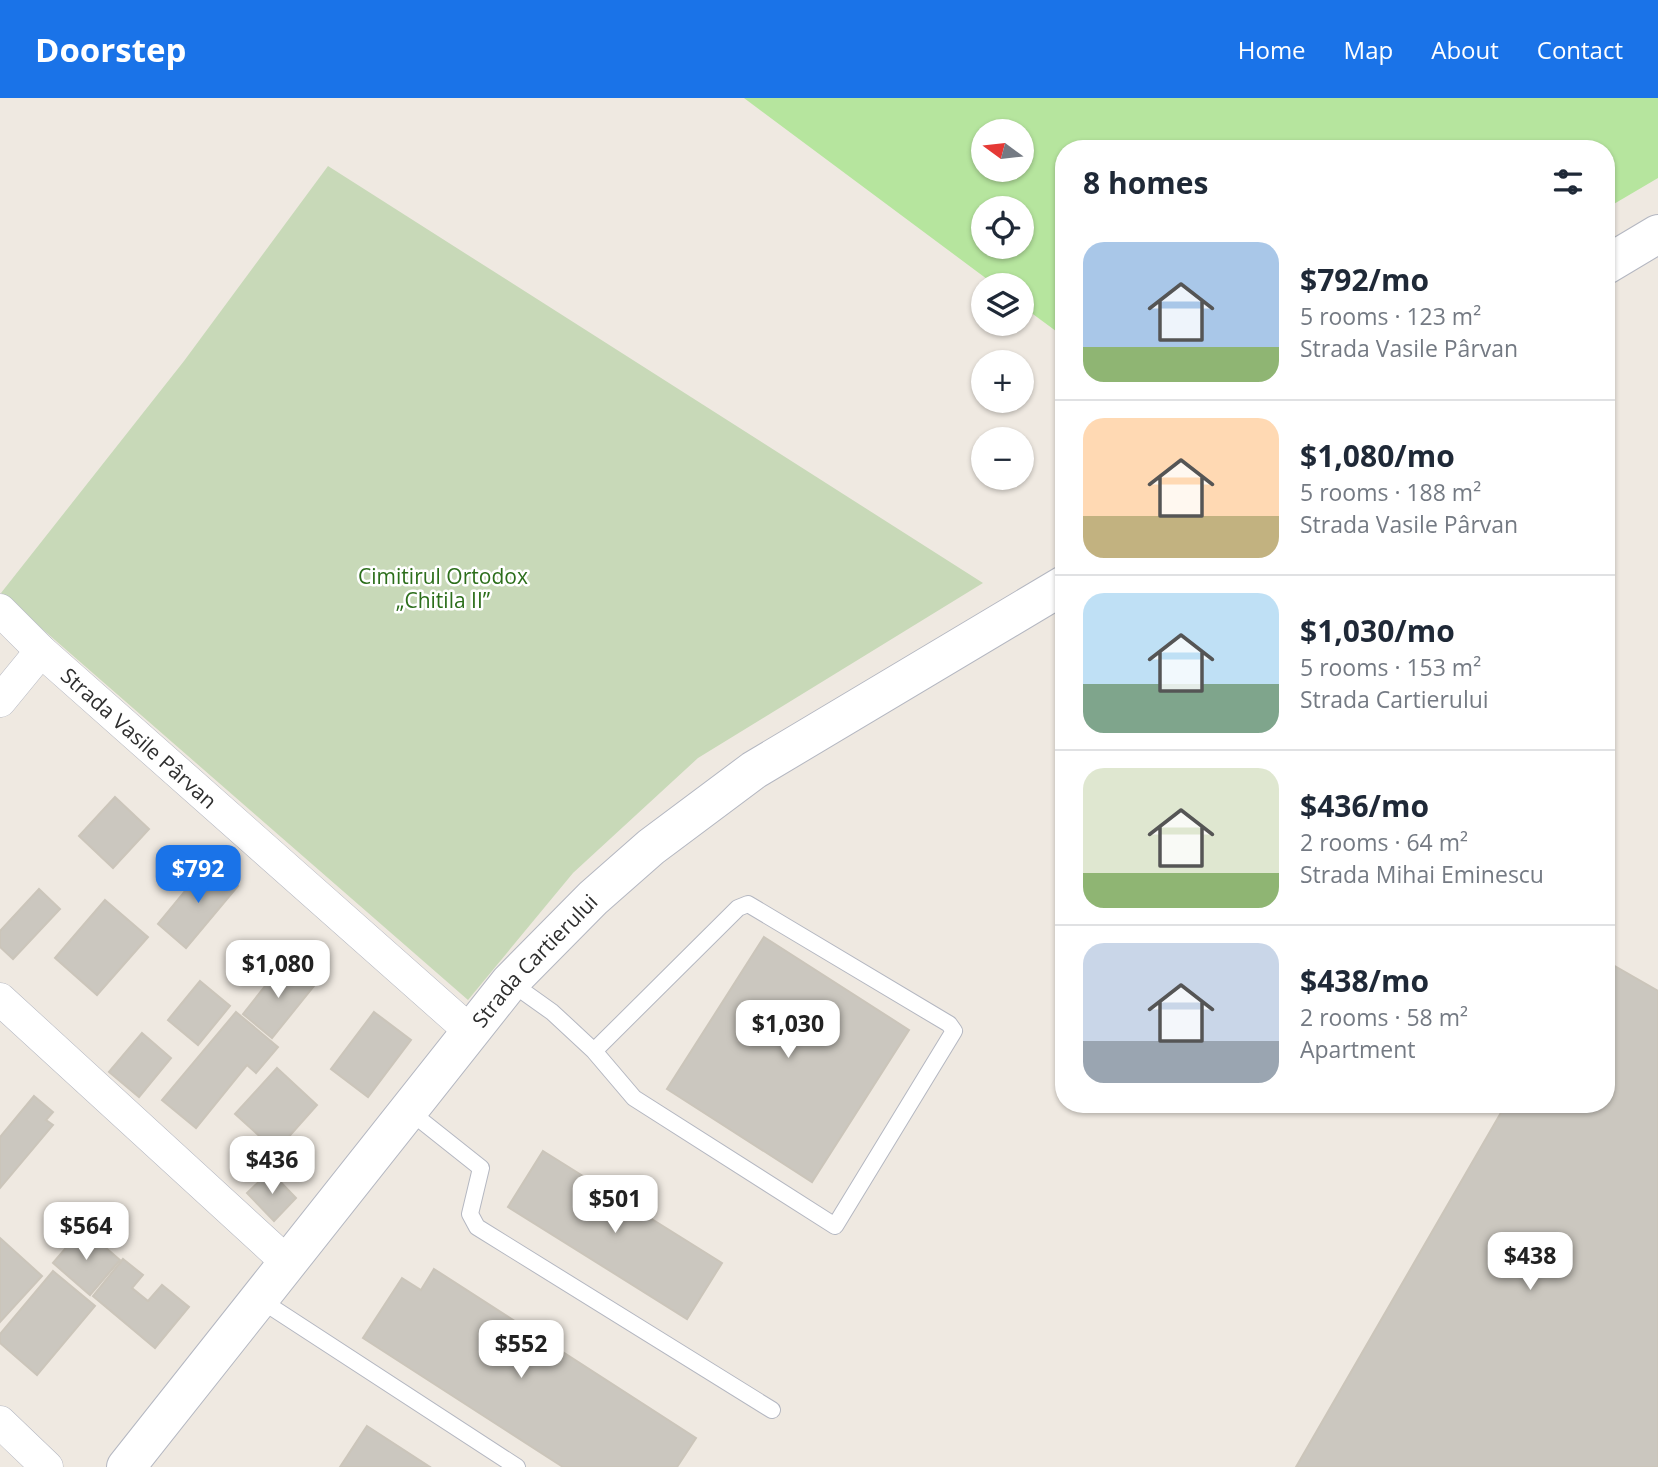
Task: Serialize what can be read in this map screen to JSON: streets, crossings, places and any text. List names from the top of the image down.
{
  "streets": {
    "street": ["Strada Vasile Pârvan", "Strada Cartierului"]
  },
  "crossings": [
    ["Strada Vasile Pârvan", "Strada Cartierului"]
  ],
  "parks": ["Cimitirul Ortodox „Chitila II”"],
  "north": "left",
  "page": {
    "header": "Doorstep",
    "nav": [
      "Home",
      "Map",
      "About",
      "Contact"
    ],
    "map_buttons": ["+", "−"],
    "heading": "8 homes",
    "list": [
      {
        "name": "$792/mo",
        "note": "5 rooms · 123 m² · Strada Vasile Pârvan"
      },
      {
        "name": "$1,080/mo",
        "note": "5 rooms · 188 m² · Strada Vasile Pârvan"
      },
      {
        "name": "$1,030/mo",
        "note": "5 rooms · 153 m² · Strada Cartierului"
      },
      {
        "name": "$436/mo",
        "note": "2 rooms · 64 m² · Strada Mihai Eminescu"
      },
      {
        "name": "$438/mo",
        "note": "2 rooms · 58 m² · Apartment"
      }
    ],
    "price": [
      "$792",
      "$1,080",
      "$1,030",
      "$436",
      "$501",
      "$564",
      "$438",
      "$552"
    ]
  }
}
